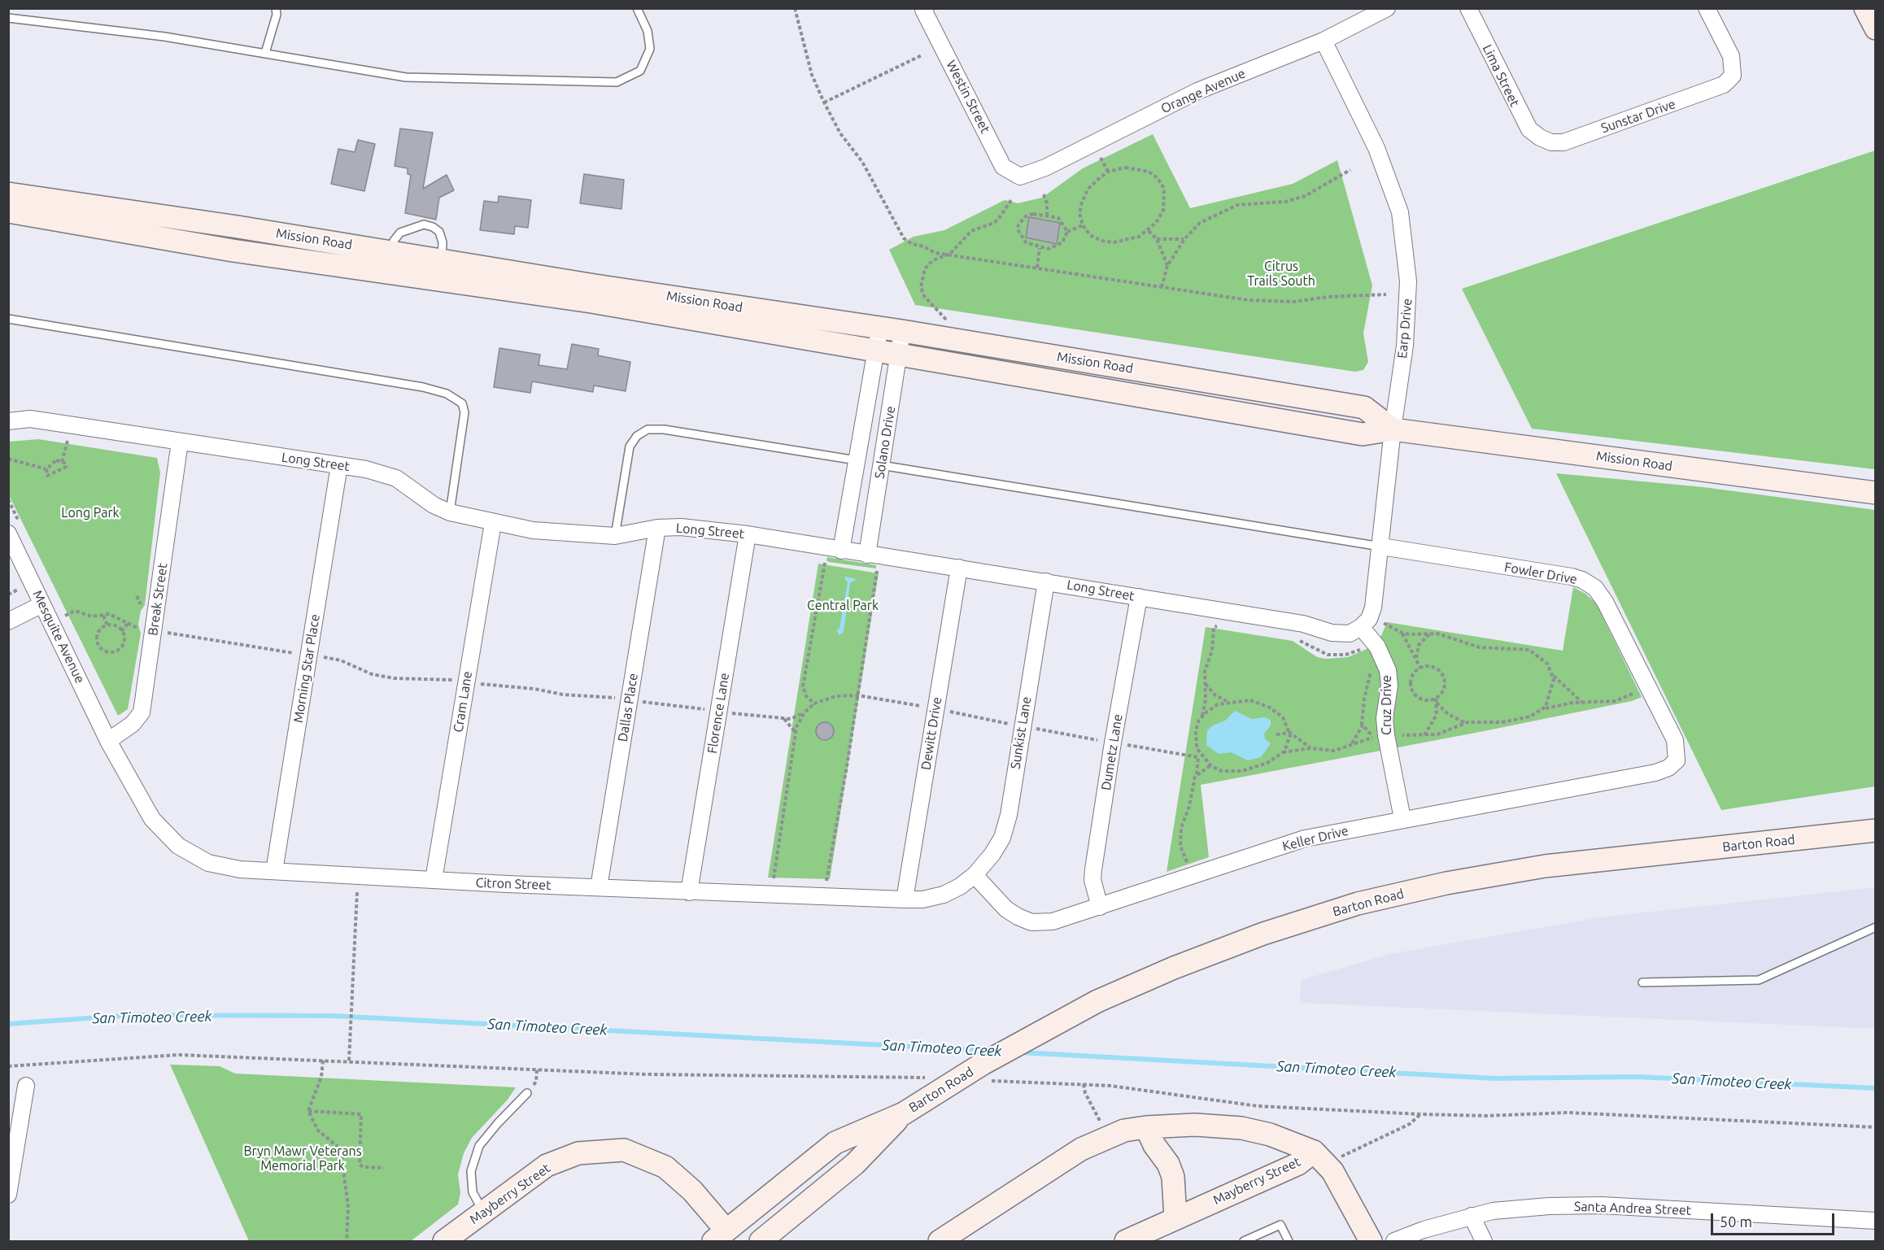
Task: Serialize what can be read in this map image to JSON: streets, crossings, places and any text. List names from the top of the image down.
{
  "streets": {
    "street": [
      "Lima Street",
      "Orange Avenue",
      "Westin Street",
      "Sunstar Drive",
      "Mission Road",
      "Earp Drive",
      "Solano Drive",
      "Long Street",
      "Fowler Drive",
      "Break Street",
      "Mesquite Avenue",
      "Morning Star Place",
      "Cram Lane",
      "Cruz Drive",
      "Dallas Place",
      "Florence Lane",
      "Sunkist Lane",
      "Dewitt Drive",
      "Dumetz Lane",
      "Keller Drive",
      "Barton Road",
      "Citron Street",
      "Mayberry Street",
      "Santa Andrea Street"
    ]
  },
  "crossings": [
    ["Lima Street", "Sunstar Drive"],
    ["Orange Avenue", "Westin Street"],
    ["Orange Avenue", "Earp Drive"],
    ["Mission Road", "Earp Drive"],
    ["Mission Road", "Solano Drive"],
    ["Earp Drive", "Long Street"],
    ["Earp Drive", "Fowler Drive"],
    ["Earp Drive", "Cruz Drive"],
    ["Solano Drive", "Long Street"],
    ["Long Street", "Break Street"],
    ["Long Street", "Morning Star Place"],
    ["Long Street", "Cram Lane"],
    ["Long Street", "Cruz Drive"],
    ["Long Street", "Dallas Place"],
    ["Long Street", "Florence Lane"],
    ["Long Street", "Sunkist Lane"],
    ["Long Street", "Dewitt Drive"],
    ["Long Street", "Dumetz Lane"],
    ["Fowler Drive", "Keller Drive"],
    ["Break Street", "Mesquite Avenue"],
    ["Break Street", "Citron Street"],
    ["Mesquite Avenue", "Citron Street"],
    ["Morning Star Place", "Citron Street"],
    ["Cram Lane", "Citron Street"],
    ["Cruz Drive", "Keller Drive"],
    ["Dallas Place", "Citron Street"],
    ["Florence Lane", "Citron Street"],
    ["Sunkist Lane", "Keller Drive"],
    ["Sunkist Lane", "Citron Street"],
    ["Dewitt Drive", "Citron Street"],
    ["Dumetz Lane", "Keller Drive"],
    ["Keller Drive", "Citron Street"],
    ["Barton Road", "Mayberry Street"]
  ],
  "water": ["San Timoteo Creek"],
  "parks": [
    "Citrus Trails South",
    "Long Park",
    "Central Park",
    "Bryn Mawr Veterans Memorial Park"
  ],
  "scale_bar": "50 m"
}
